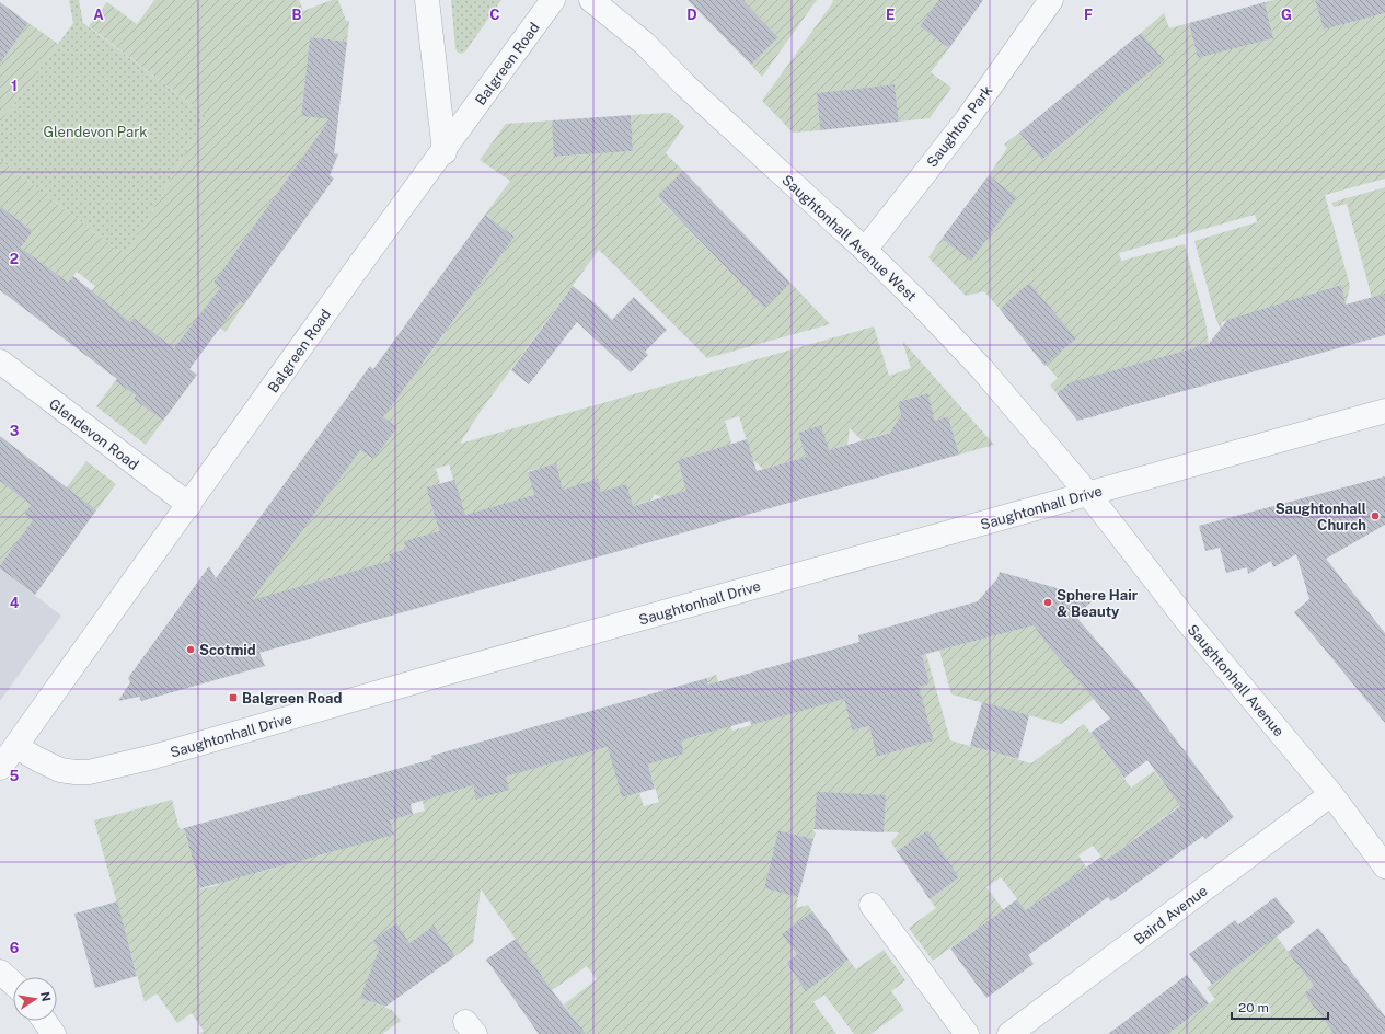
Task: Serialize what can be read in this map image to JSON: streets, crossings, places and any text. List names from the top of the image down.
{
  "streets": {
    "street": [
      "Balgreen Road",
      "Saughton Park",
      "Saughtonhall Avenue West",
      "Glendevon Road",
      "Saughtonhall Drive",
      "Saughtonhall Avenue",
      "Baird Avenue"
    ]
  },
  "crossings": [
    ["Balgreen Road", "Glendevon Road"],
    ["Balgreen Road", "Saughtonhall Drive"],
    ["Saughton Park", "Saughtonhall Avenue West"],
    ["Saughtonhall Avenue West", "Saughtonhall Drive"],
    ["Saughtonhall Avenue West", "Saughtonhall Avenue"],
    ["Saughtonhall Drive", "Saughtonhall Avenue"],
    ["Saughtonhall Avenue", "Baird Avenue"]
  ],
  "parks": ["Glendevon Park"],
  "places": {
    "other": ["Saughtonhall Church", "Sphere Hair & Beauty", "Scotmid"],
    "transit": ["Balgreen Road"]
  },
  "scale_bar": "20 m",
  "north": "right",
  "grid": {
    "columns": [
      "A",
      "B",
      "C",
      "D",
      "E",
      "F",
      "G"
    ],
    "rows": [
      "1",
      "2",
      "3",
      "4",
      "5",
      "6"
    ]
  }
}
